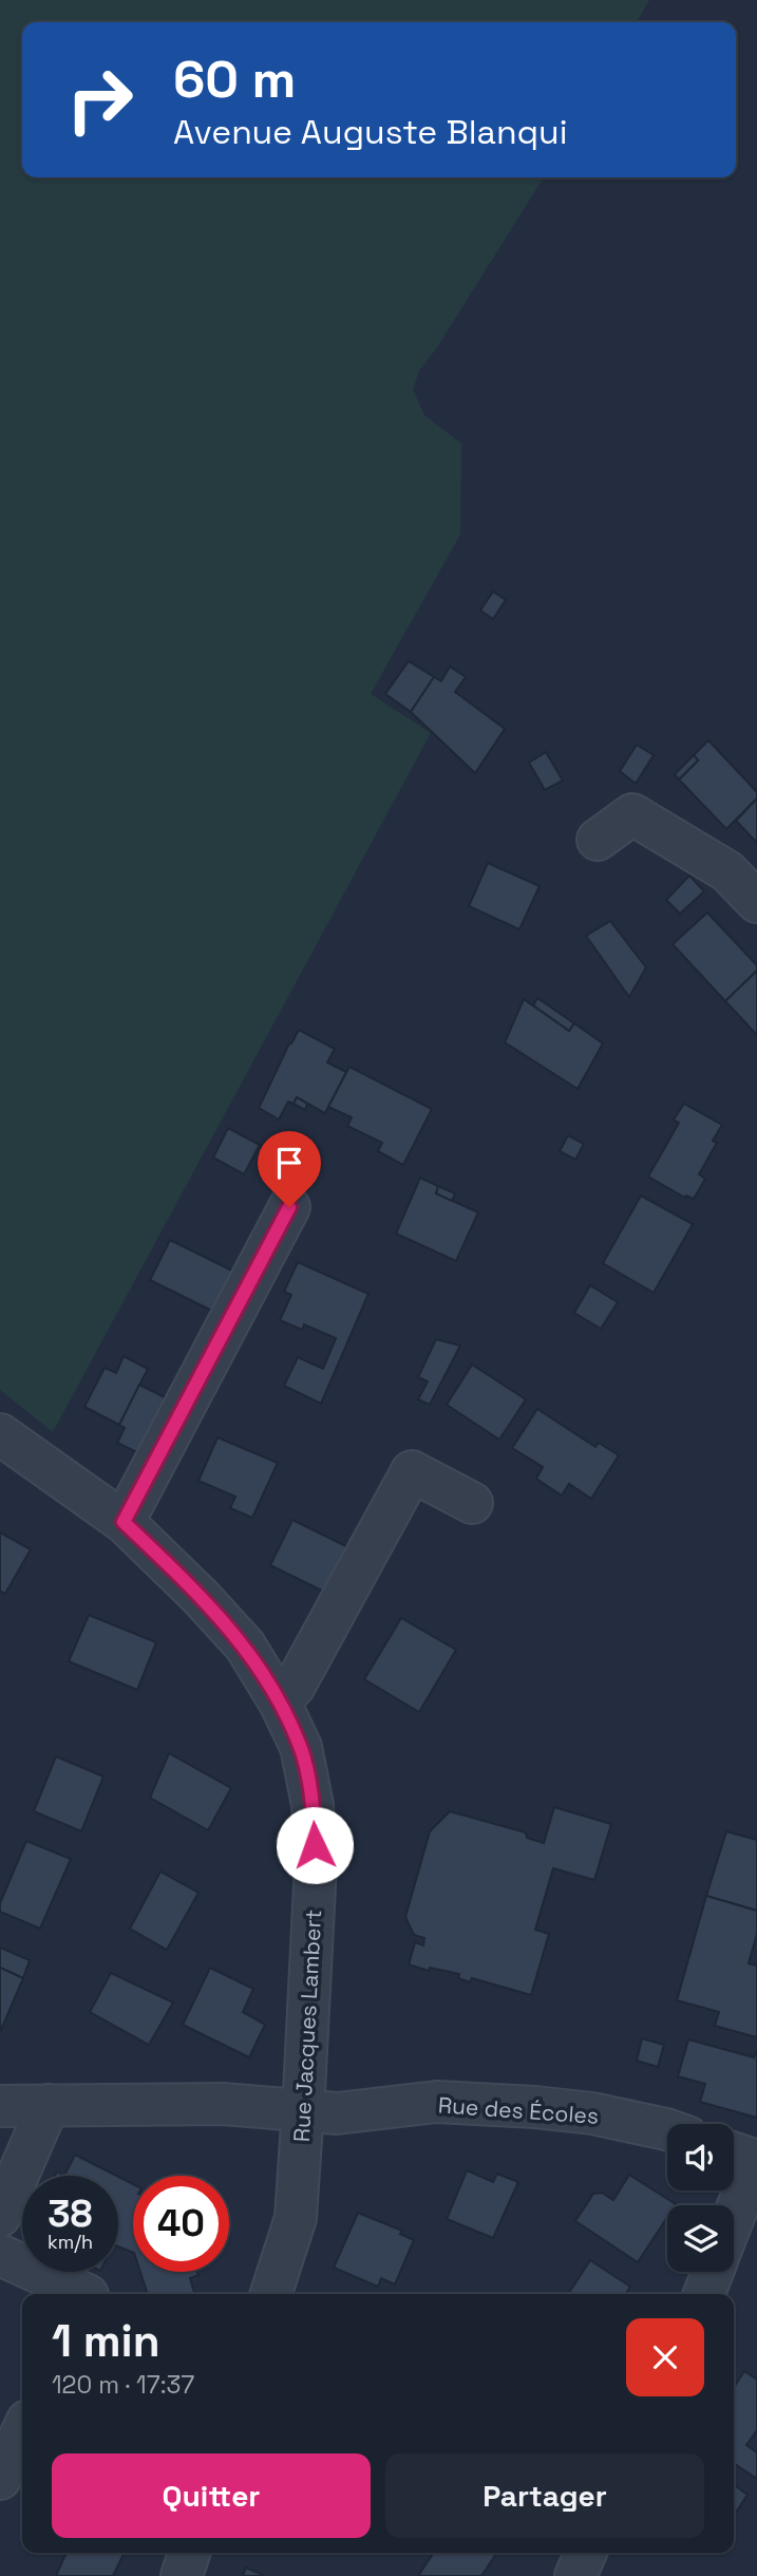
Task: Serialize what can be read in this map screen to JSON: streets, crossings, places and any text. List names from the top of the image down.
{
  "streets": {
    "street": ["Rue Jacques Lambert", "Rue des Écoles"]
  },
  "crossings": [
    ["Rue Jacques Lambert", "Rue des Écoles"]
  ],
  "page": {
    "turn": ["60 m", "Avenue Auguste Blanqui"],
    "speed": "38 km/h",
    "limit": "40",
    "heading": ["1 min", "120 m · 17:37"],
    "buttons": ["Quitter", "Partager"]
  }
}
